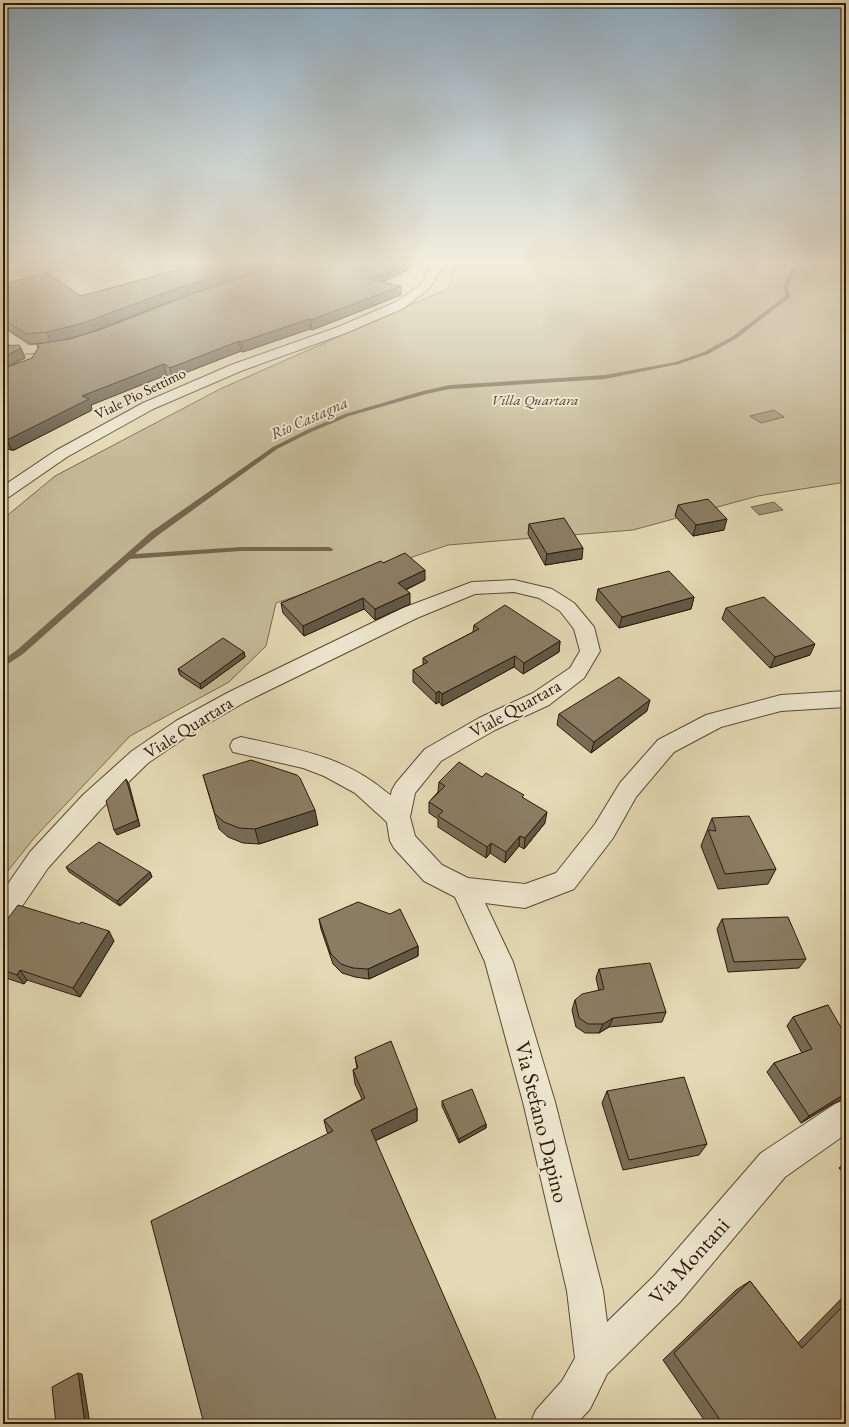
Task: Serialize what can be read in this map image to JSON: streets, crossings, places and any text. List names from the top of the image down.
{
  "streets": {
    "street": [
      "Viale Pio Settimo",
      "Viale Quartara",
      "Via Stefano Dapino",
      "Via Montani"
    ]
  },
  "crossings": [
    ["Viale Quartara", "Via Stefano Dapino"],
    ["Via Stefano Dapino", "Via Montani"]
  ],
  "water": ["Rio Castagna"],
  "parks": ["Villa Quartara"]
}
